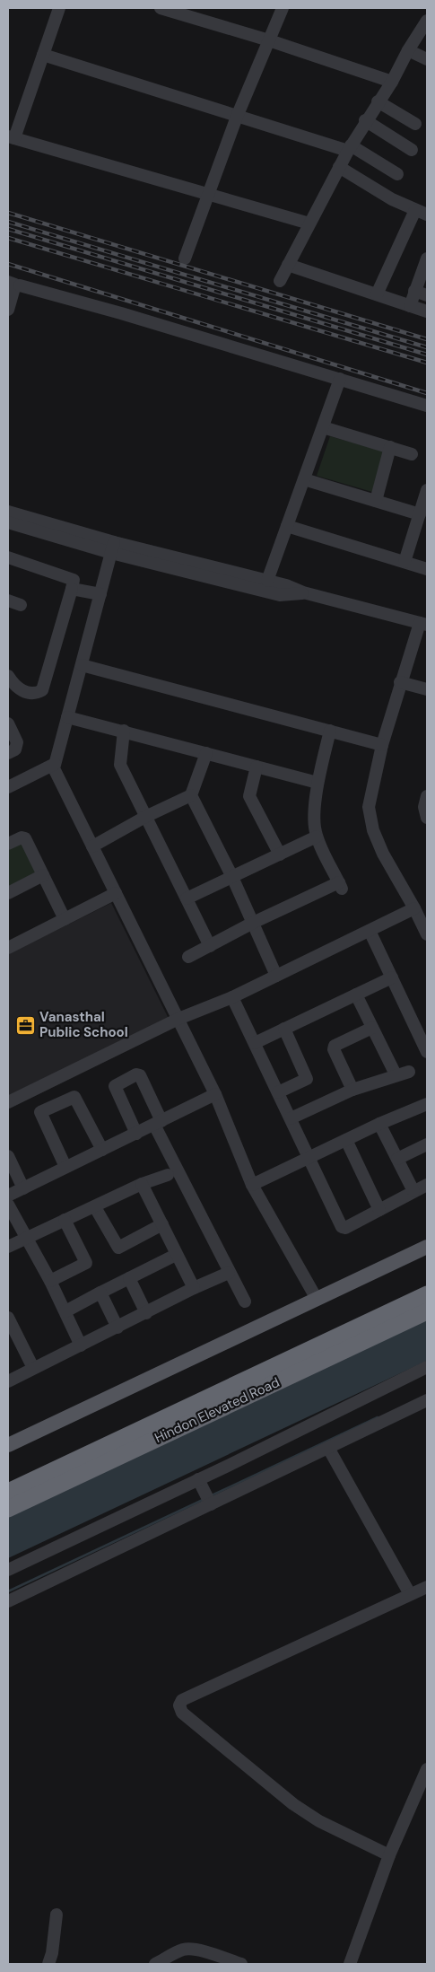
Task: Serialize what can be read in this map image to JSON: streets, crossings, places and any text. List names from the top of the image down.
{
  "streets": {
    "highway": ["Hindon Elevated Road"]
  },
  "places": {
    "office": ["Vanasthal Public School"]
  }
}
